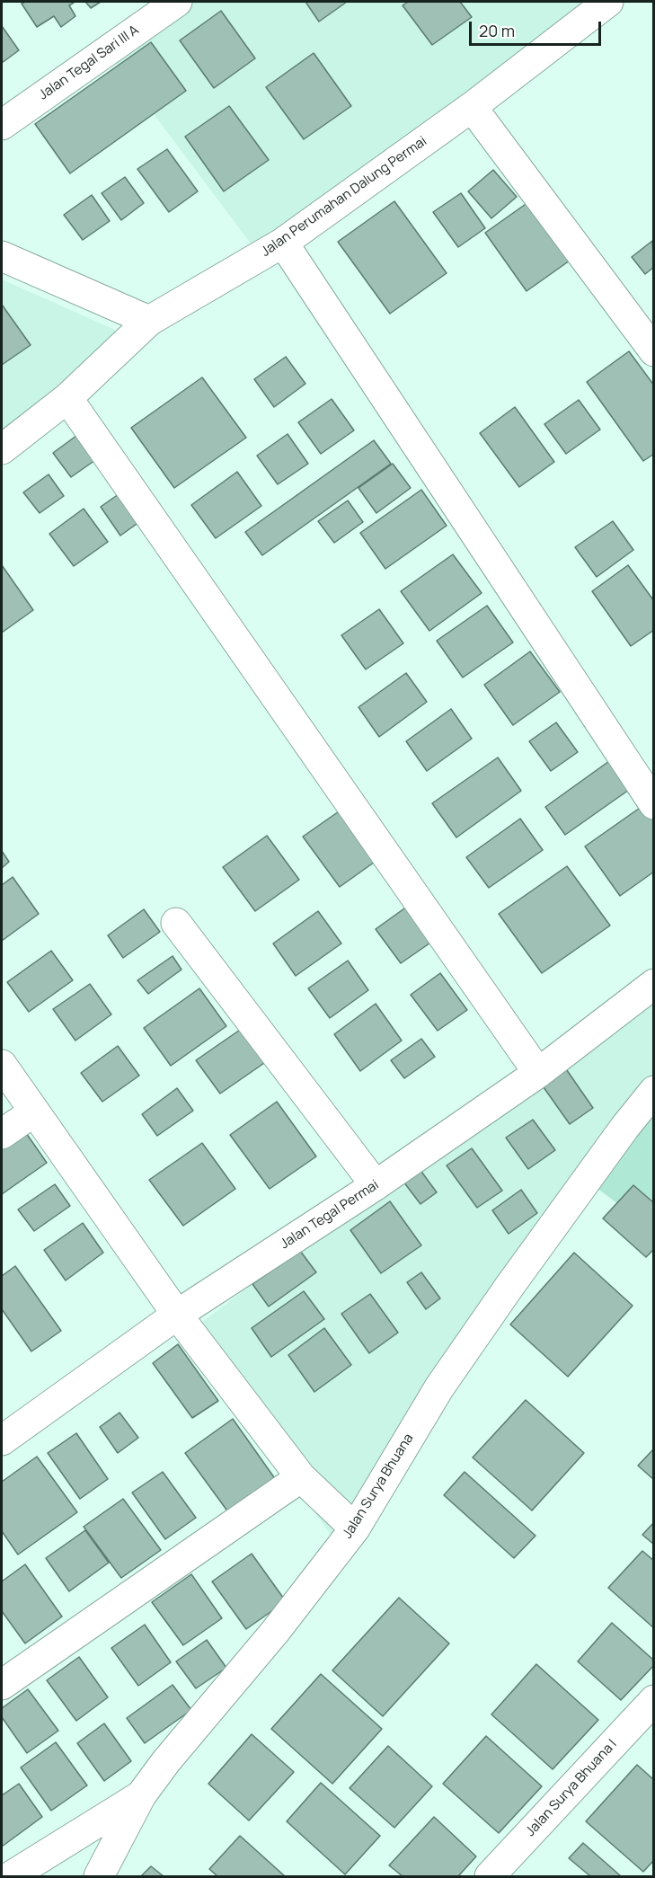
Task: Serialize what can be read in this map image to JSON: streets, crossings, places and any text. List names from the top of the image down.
{
  "streets": {
    "street": [
      "Jalan Tegal Sari III A",
      "Jalan Perumahan Dalung Permai",
      "Jalan Tegal Permai",
      "Jalan Surya Bhuana",
      "Jalan Surya Bhuana I"
    ]
  },
  "scale_bar": "20 m"
}
